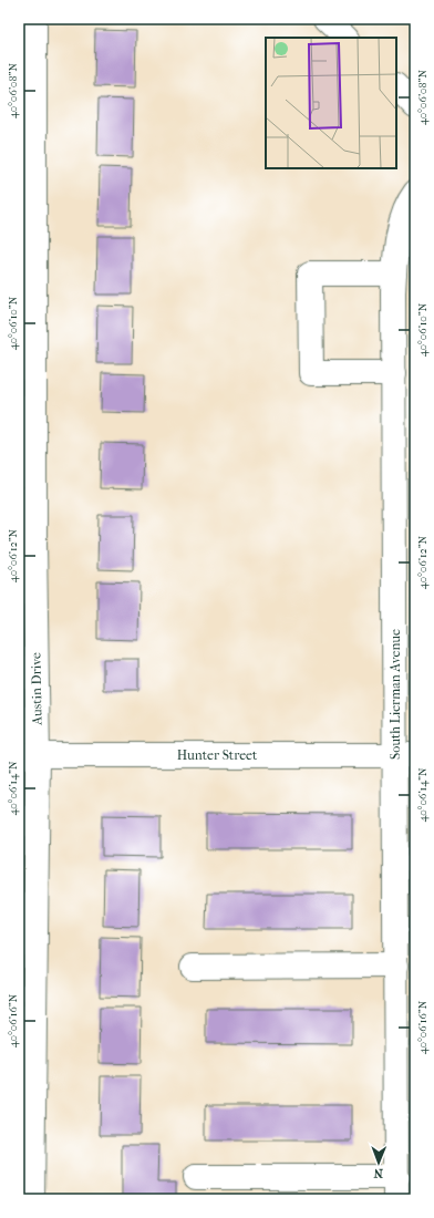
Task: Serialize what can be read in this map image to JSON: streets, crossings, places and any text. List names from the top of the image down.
{
  "streets": {
    "street": ["Austin Drive", "South Lierman Avenue", "Hunter Street"]
  },
  "crossings": [
    ["Austin Drive", "Hunter Street"],
    ["South Lierman Avenue", "Hunter Street"]
  ],
  "north": "bottom",
  "coordinates": [
    "40°06'08\"N",
    "40°06'10\"N",
    "40°06'12\"N",
    "40°06'14\"N",
    "40°06'16\"N"
  ]
}
